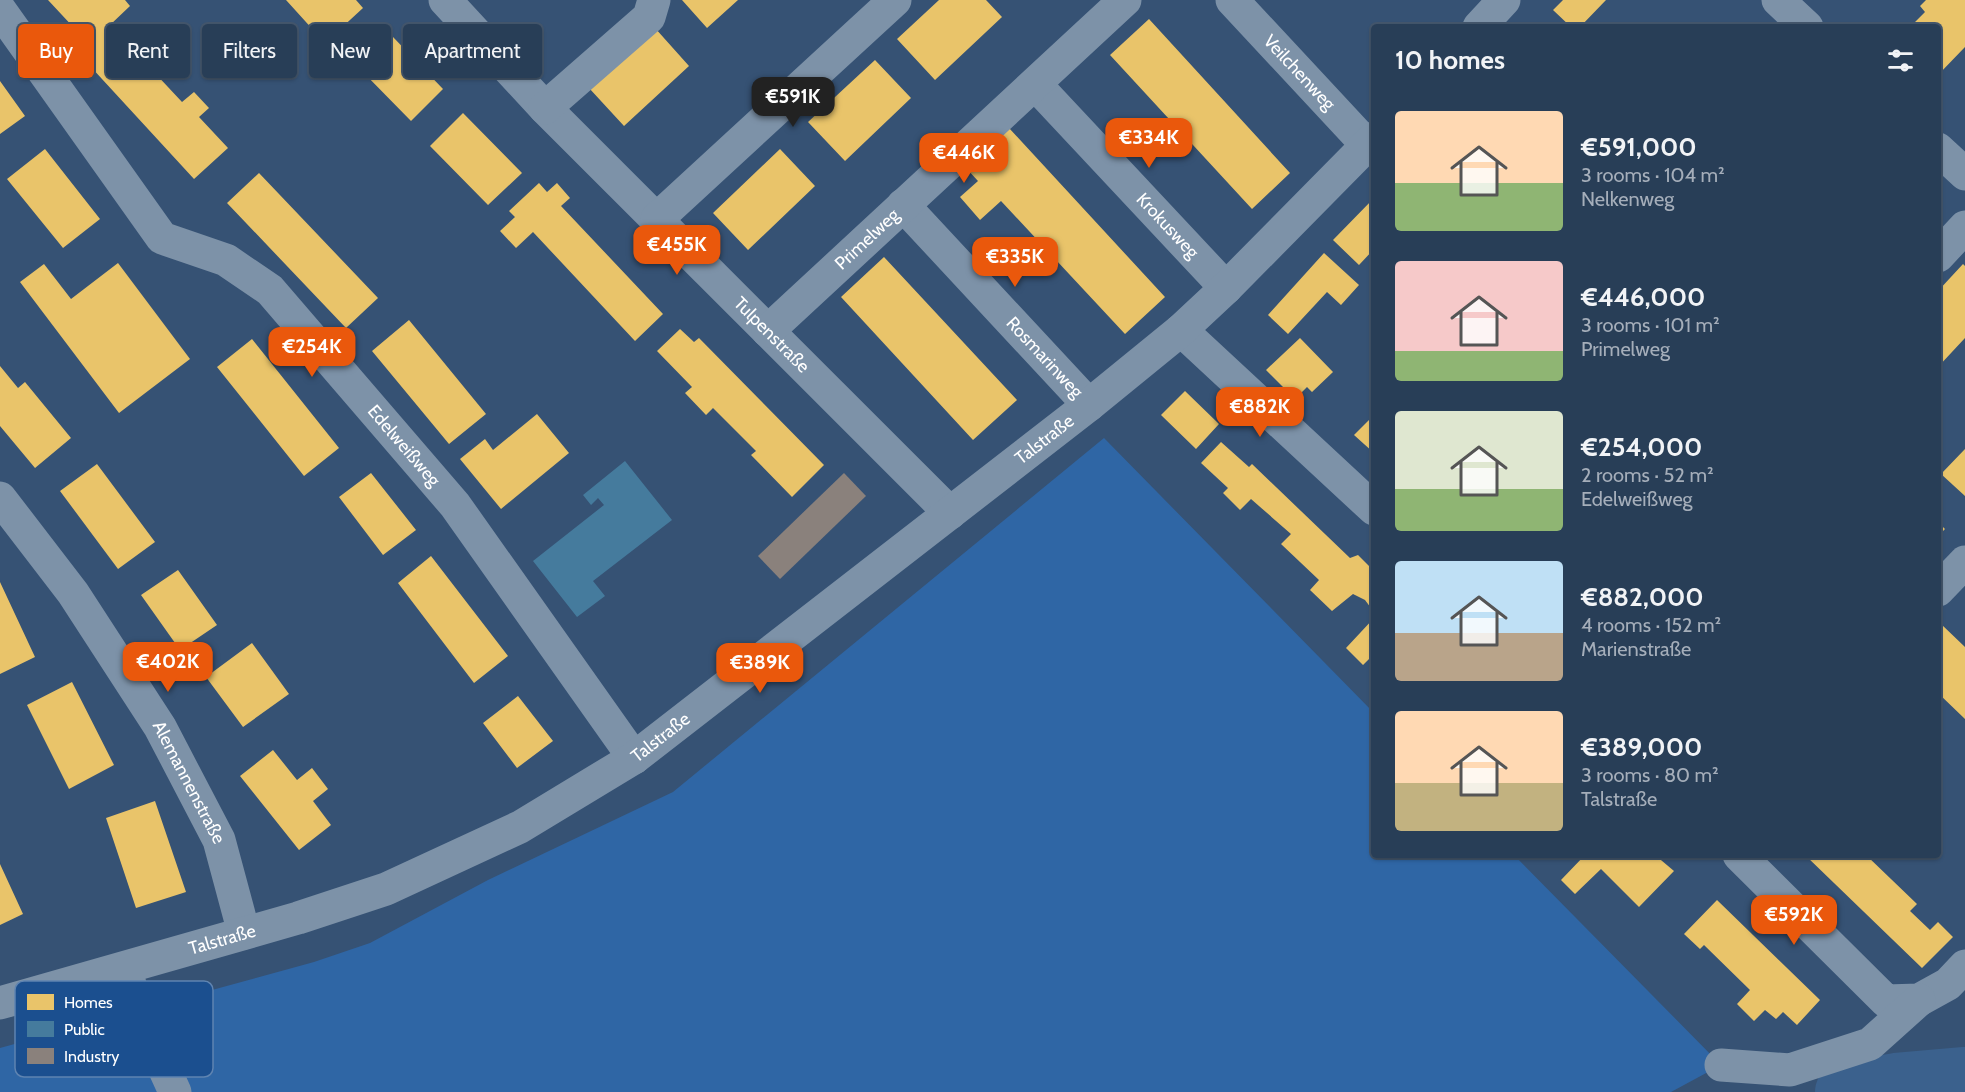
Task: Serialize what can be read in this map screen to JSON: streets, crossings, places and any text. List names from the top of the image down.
{
  "streets": {
    "street": [
      "Veilchenweg",
      "Krokusweg",
      "Primelweg",
      "Tulpenstraße",
      "Rosmarinweg",
      "Talstraße",
      "Edelweißweg",
      "Alemannenstraße"
    ]
  },
  "crossings": [
    ["Veilchenweg", "Talstraße"],
    ["Krokusweg", "Primelweg"],
    ["Krokusweg", "Talstraße"],
    ["Primelweg", "Tulpenstraße"],
    ["Primelweg", "Rosmarinweg"],
    ["Tulpenstraße", "Talstraße"],
    ["Rosmarinweg", "Talstraße"],
    ["Talstraße", "Edelweißweg"],
    ["Talstraße", "Alemannenstraße"]
  ],
  "legend": ["Homes", "Public", "Industry"],
  "page": {
    "chip": [
      "Buy",
      "Rent",
      "Filters",
      "New",
      "Apartment"
    ],
    "heading": "10 homes",
    "price": [
      "€591K",
      "€334K",
      "€446K",
      "€455K",
      "€335K",
      "€254K",
      "€882K",
      "€402K",
      "€389K",
      "€592K"
    ],
    "list": [
      {
        "name": "€591,000",
        "note": "3 rooms · 104 m² · Nelkenweg"
      },
      {
        "name": "€446,000",
        "note": "3 rooms · 101 m² · Primelweg"
      },
      {
        "name": "€254,000",
        "note": "2 rooms · 52 m² · Edelweißweg"
      },
      {
        "name": "€882,000",
        "note": "4 rooms · 152 m² · Marienstraße"
      },
      {
        "name": "€389,000",
        "note": "3 rooms · 80 m² · Talstraße"
      }
    ]
  }
}
